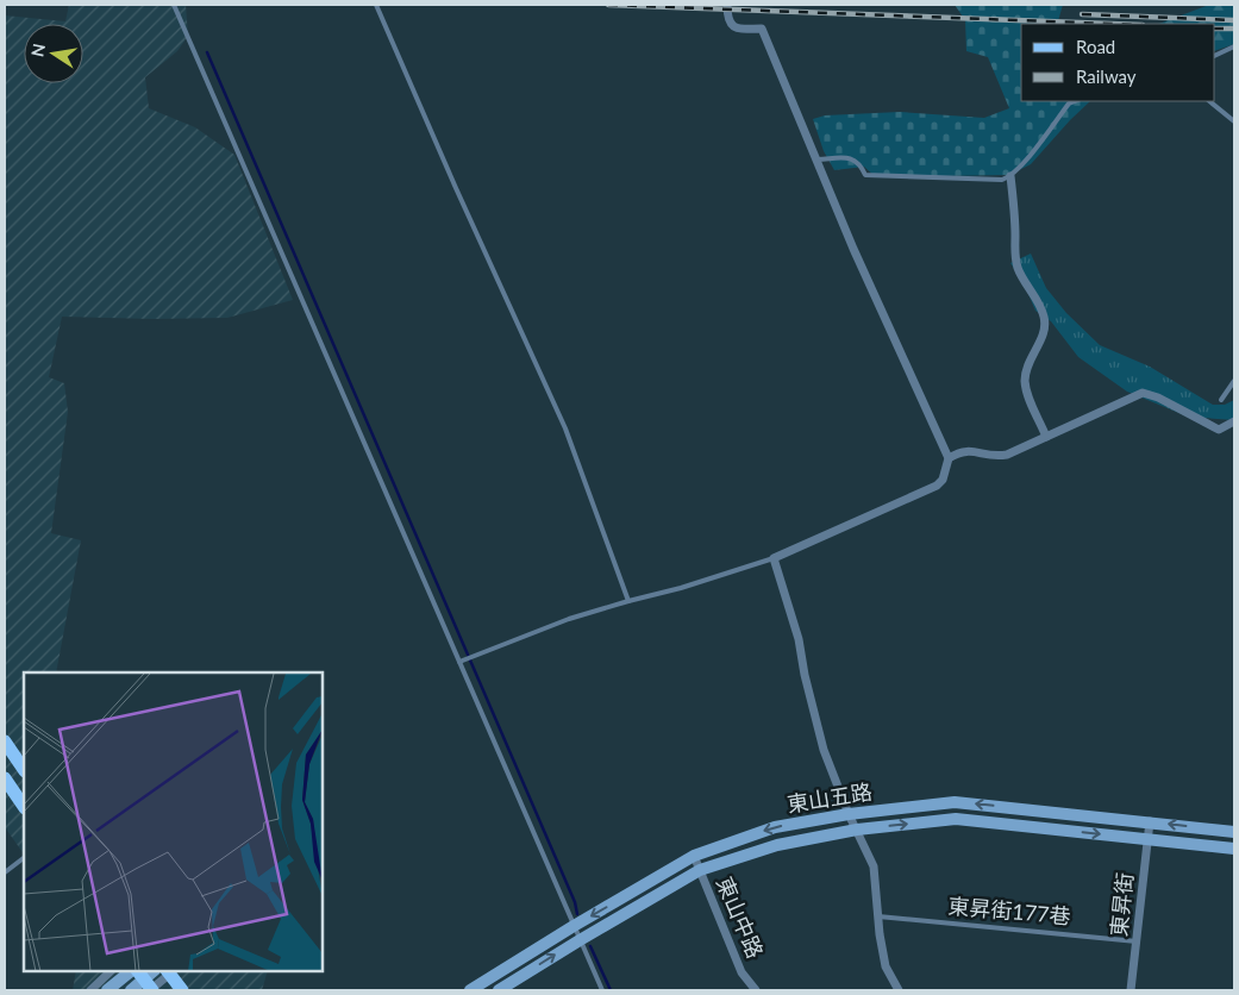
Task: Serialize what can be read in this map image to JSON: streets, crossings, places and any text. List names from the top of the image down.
{
  "streets": {
    "street": ["東山五路", "東昇街", "東山中路"],
    "lane": ["東昇街177巷"]
  },
  "crossings": [
    ["東山五路", "東昇街"],
    ["東山五路", "東山中路"],
    ["東昇街", "東昇街177巷"]
  ],
  "legend": ["Road", "Railway"],
  "north": "left"
}
